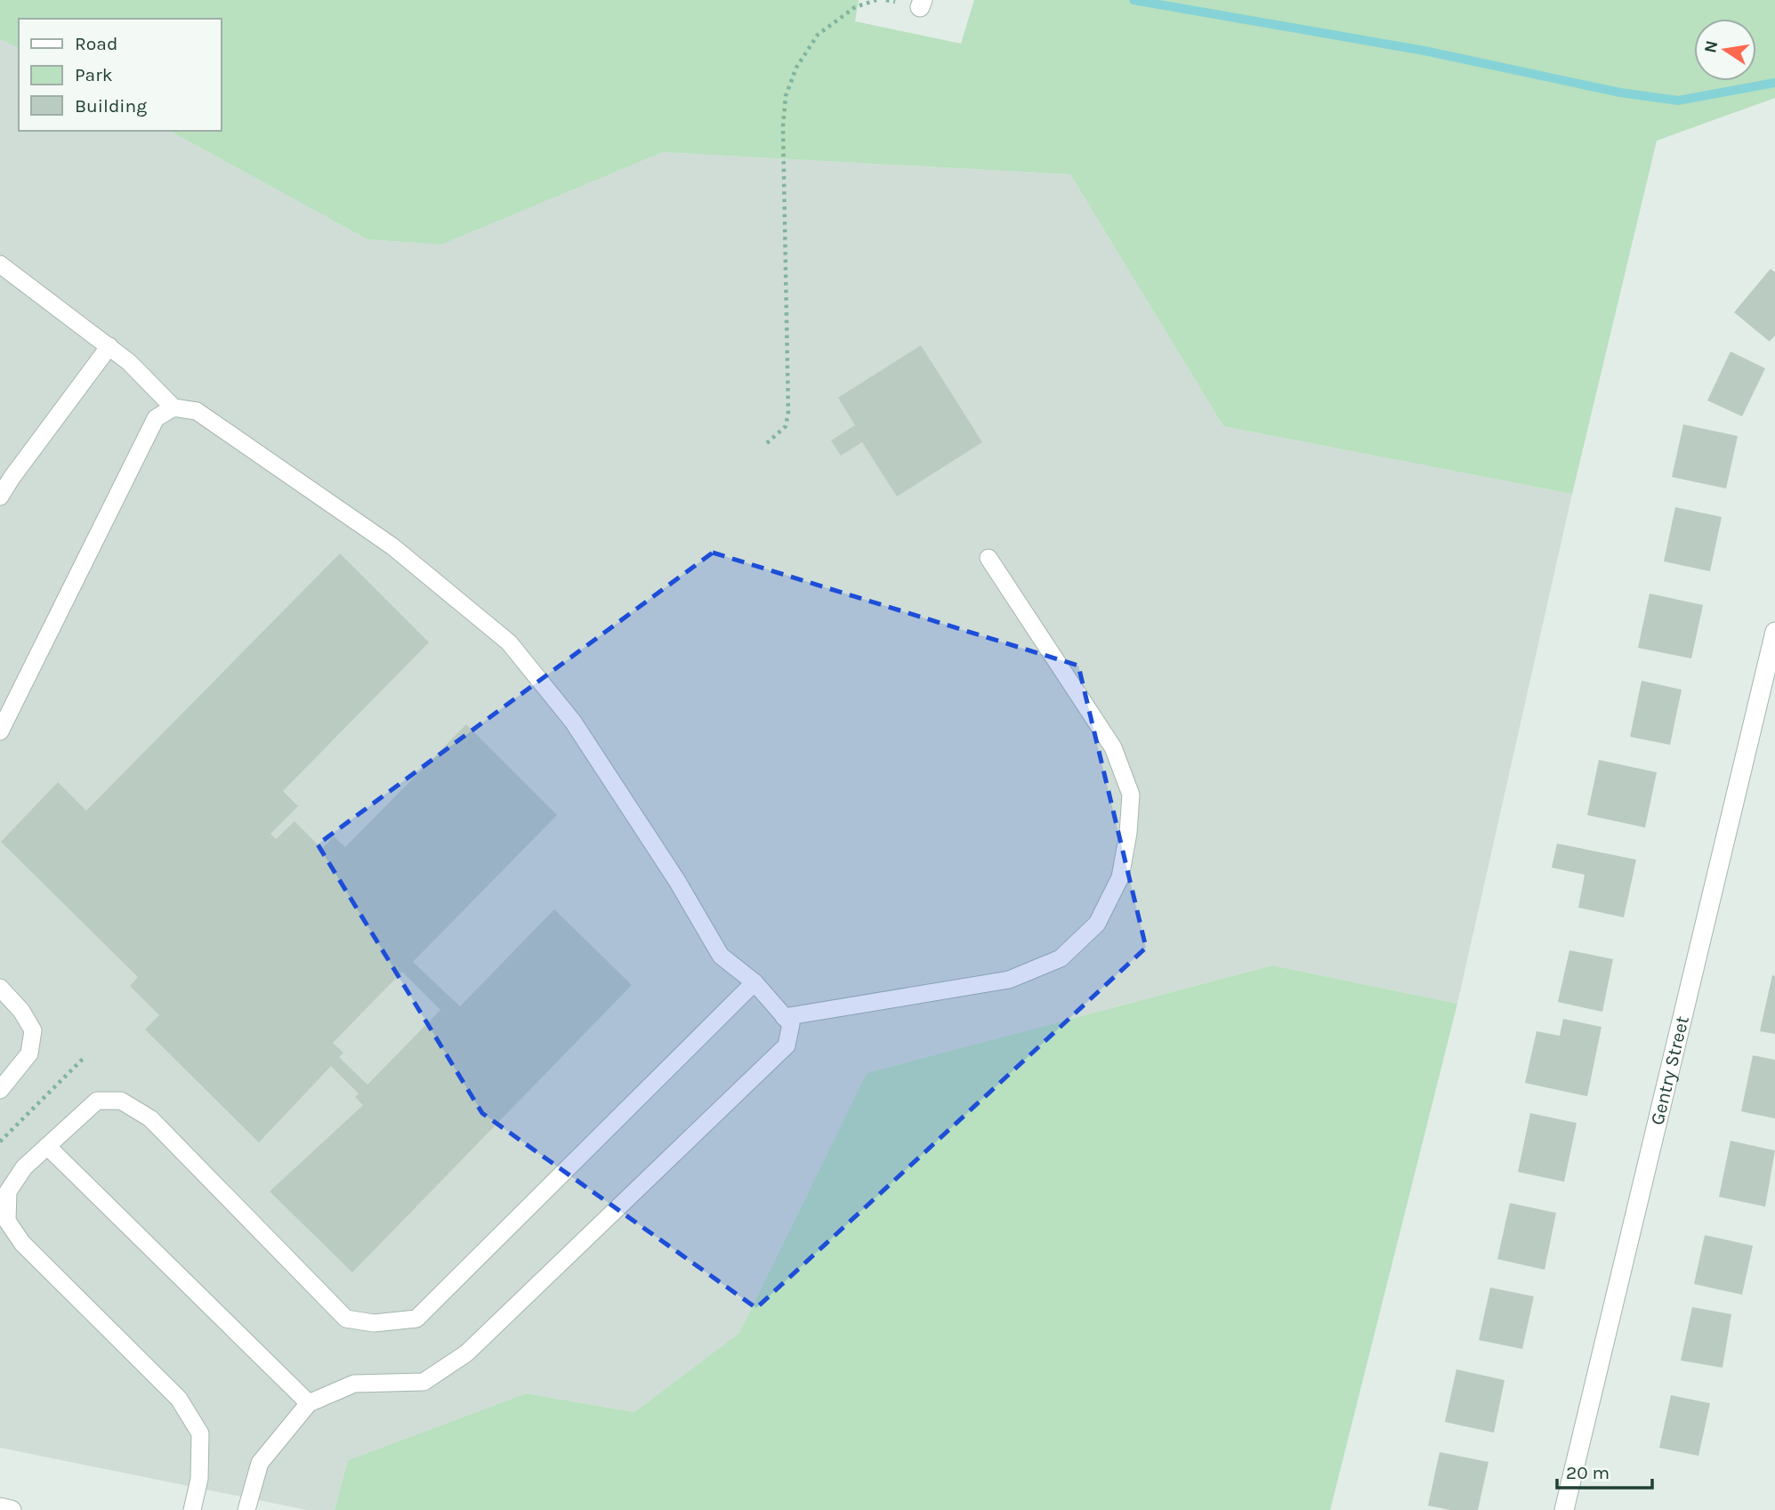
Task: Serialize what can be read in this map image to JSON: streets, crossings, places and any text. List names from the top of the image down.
{
  "streets": {
    "street": ["Gentry Street"]
  },
  "legend": ["Road", "Park", "Building"],
  "scale_bar": "20 m",
  "north": "left"
}
